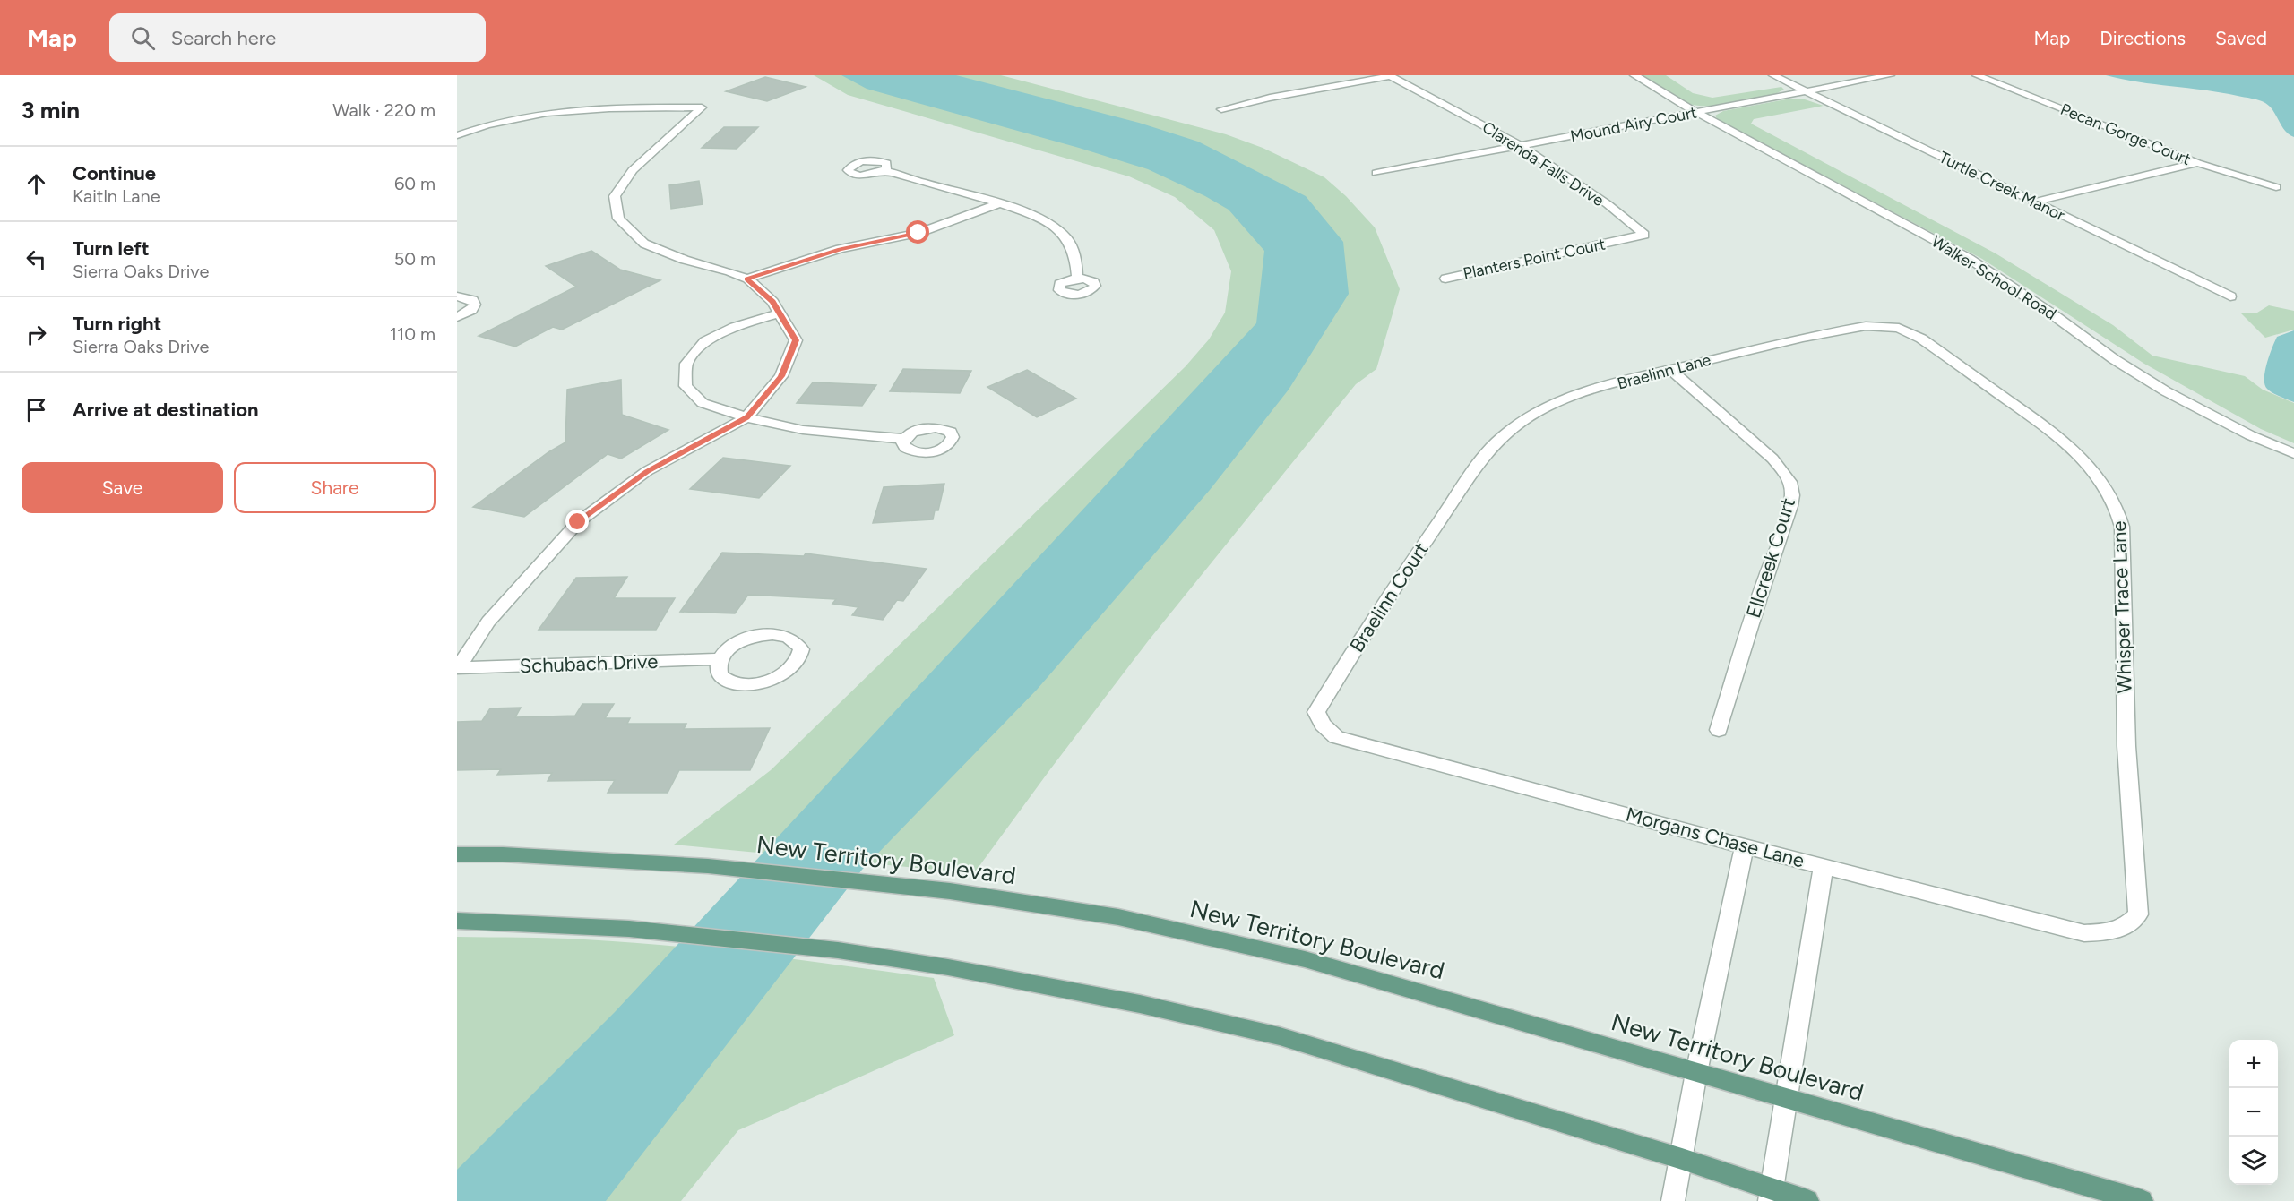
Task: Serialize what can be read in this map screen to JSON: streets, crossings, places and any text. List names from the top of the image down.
{
  "streets": {
    "main road": ["New Territory Boulevard"],
    "street": [
      "Mound Airy Court",
      "Pecan Gorge Court",
      "Clarenda Falls Drive",
      "Turtle Creek Manor",
      "Planters Point Court",
      "Walker School Road",
      "Braelinn Lane",
      "Ellcreek Court",
      "Braelinn Court",
      "Whisper Trace Lane",
      "Schubach Drive",
      "Morgans Chase Lane"
    ]
  },
  "crossings": [
    ["Mound Airy Court", "Clarenda Falls Drive"],
    ["Mound Airy Court", "Turtle Creek Manor"],
    ["Mound Airy Court", "Walker School Road"],
    ["Clarenda Falls Drive", "Planters Point Court"],
    ["Braelinn Lane", "Ellcreek Court"],
    ["Braelinn Lane", "Braelinn Court"],
    ["Braelinn Lane", "Whisper Trace Lane"],
    ["Braelinn Court", "Morgans Chase Lane"],
    ["Whisper Trace Lane", "Morgans Chase Lane"]
  ],
  "page": {
    "header": "Map",
    "search": "Search here",
    "nav": ["Map", "Directions", "Saved"],
    "heading": ["3 min", "Walk · 220 m"],
    "list": [
      ["Continue", "Kaitln Lane", "60 m"],
      ["Turn left", "Sierra Oaks Drive", "50 m"],
      ["Turn right", "Sierra Oaks Drive", "110 m"],
      "Arrive at destination"
    ],
    "buttons": ["Save", "Share"],
    "map_buttons": ["+", "−"]
  }
}
